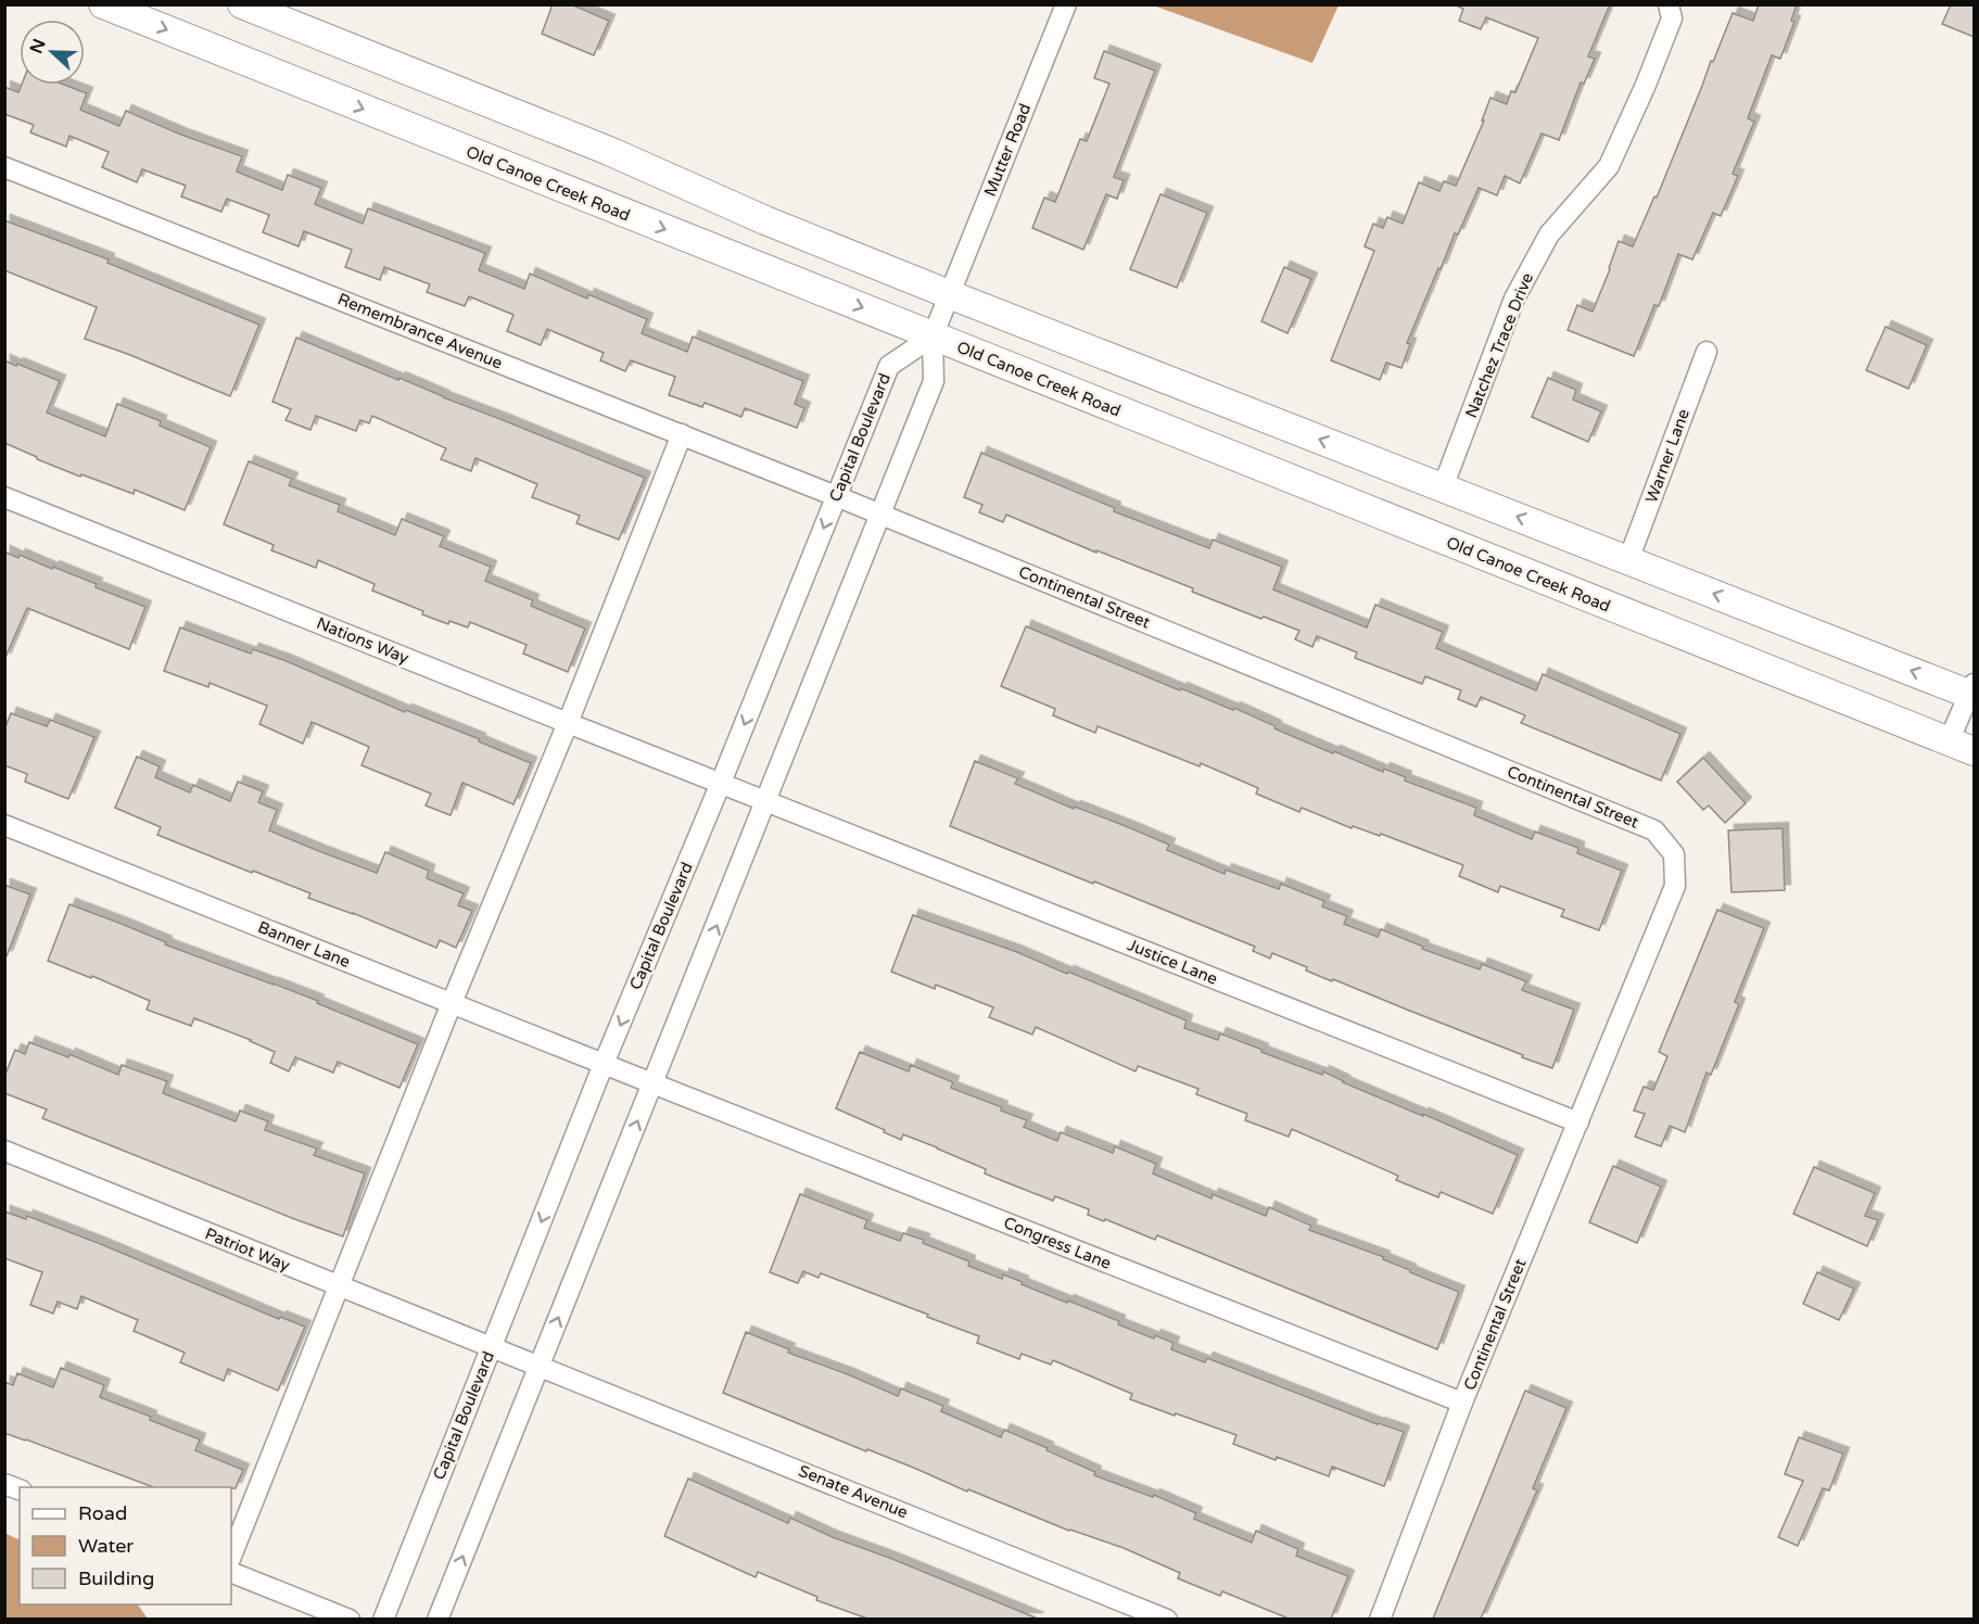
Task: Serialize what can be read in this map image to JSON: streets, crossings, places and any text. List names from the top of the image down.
{
  "streets": {
    "main road": ["Old Canoe Creek Road"],
    "street": [
      "Mutter Road",
      "Remembrance Avenue",
      "Natchez Trace Drive",
      "Capital Boulevard",
      "Warner Lane",
      "Continental Street",
      "Nations Way",
      "Banner Lane",
      "Justice Lane",
      "Congress Lane",
      "Patriot Way",
      "Senate Avenue"
    ]
  },
  "crossings": [
    ["Mutter Road", "Old Canoe Creek Road"],
    ["Mutter Road", "Capital Boulevard"],
    ["Old Canoe Creek Road", "Capital Boulevard"],
    ["Remembrance Avenue", "Capital Boulevard"],
    ["Remembrance Avenue", "Continental Street"],
    ["Capital Boulevard", "Continental Street"],
    ["Capital Boulevard", "Nations Way"],
    ["Capital Boulevard", "Banner Lane"],
    ["Capital Boulevard", "Justice Lane"],
    ["Capital Boulevard", "Congress Lane"],
    ["Capital Boulevard", "Patriot Way"],
    ["Capital Boulevard", "Senate Avenue"],
    ["Continental Street", "Justice Lane"],
    ["Continental Street", "Congress Lane"],
    ["Nations Way", "Justice Lane"],
    ["Banner Lane", "Congress Lane"],
    ["Patriot Way", "Senate Avenue"]
  ],
  "legend": ["Road", "Water", "Building"],
  "north": "left"
}
